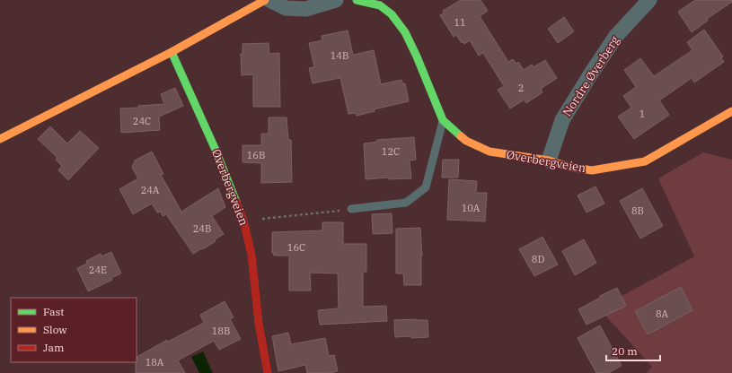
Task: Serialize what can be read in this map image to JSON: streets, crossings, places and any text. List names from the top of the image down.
{
  "streets": {
    "street": ["Nordre Øverberg", "Øverbergveien"]
  },
  "crossings": [
    ["Nordre Øverberg", "Øverbergveien"]
  ],
  "house_numbers": [
    "11",
    "14B",
    "2",
    "1",
    "24C",
    "12C",
    "16B",
    "24A",
    "10A",
    "8B",
    "24B",
    "16C",
    "8D",
    "24E",
    "8A",
    "18B",
    "18A"
  ],
  "legend": ["Fast", "Slow", "Jam"],
  "scale_bar": "20 m"
}
